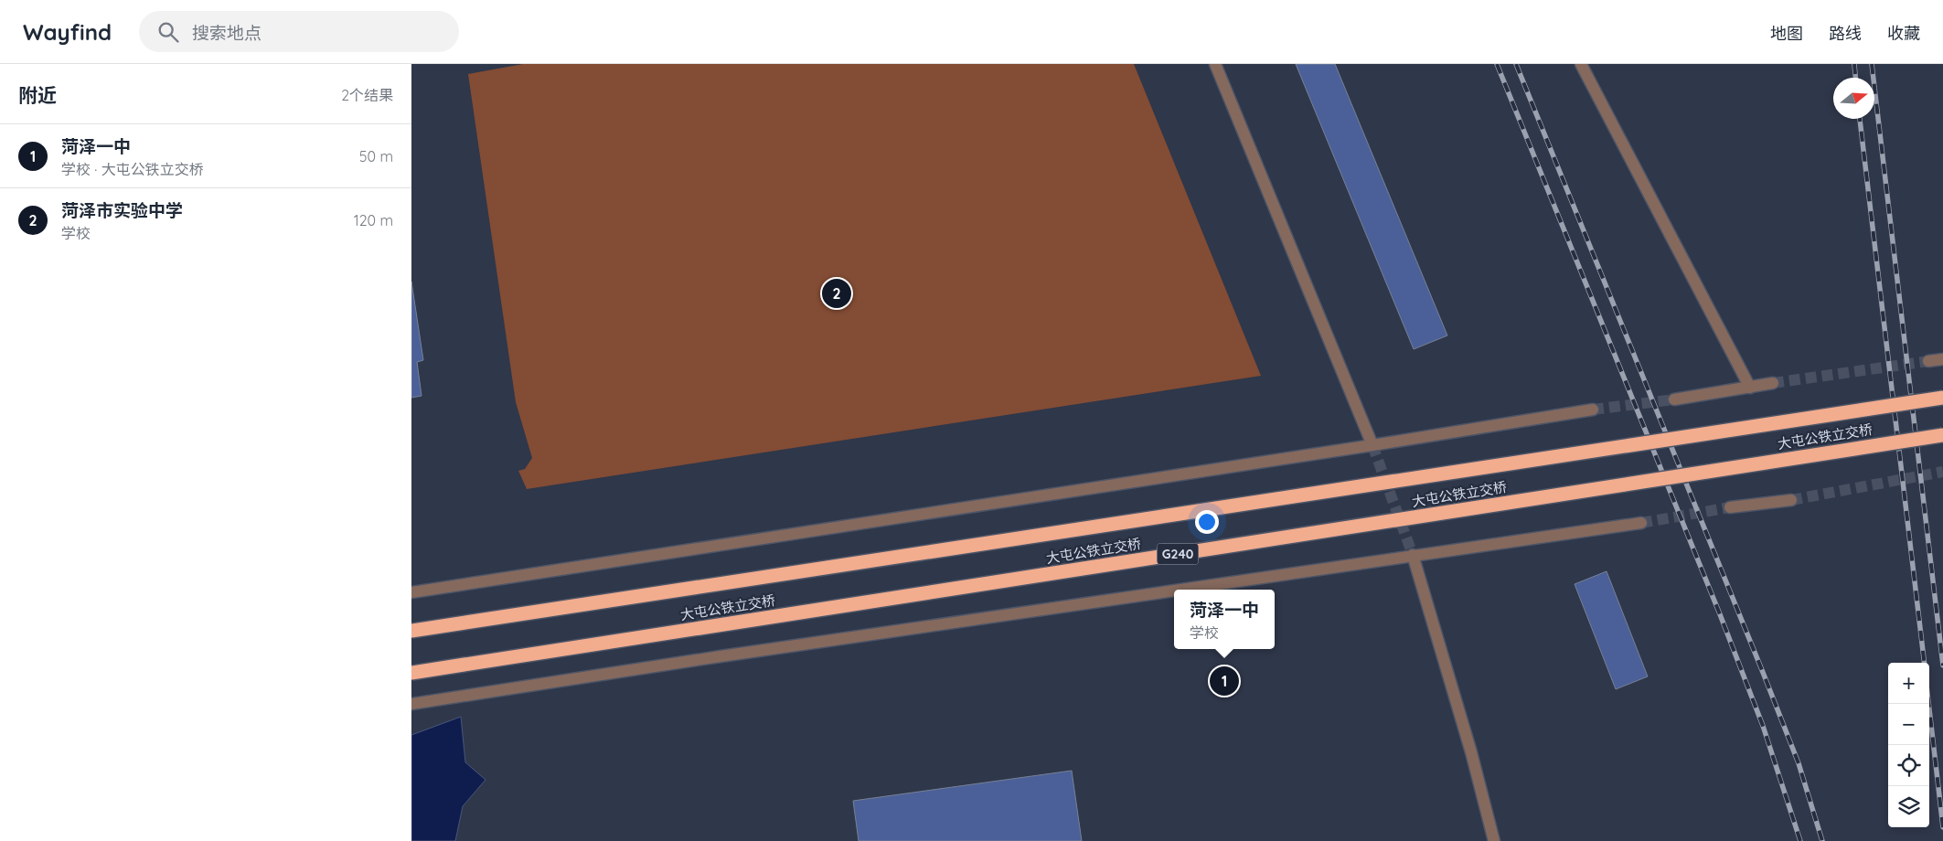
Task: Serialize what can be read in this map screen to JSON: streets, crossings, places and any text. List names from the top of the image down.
{
  "streets": {
    "highway": ["大屯公铁立交桥", "G240"]
  },
  "north": "right",
  "page": {
    "header": "Wayfind",
    "search": "搜索地点",
    "nav": ["地图", "路线", "收藏"],
    "heading": ["附近", "2个结果"],
    "list": [
      {
        "mark": "1",
        "name": "菏泽一中",
        "note": "学校 · 大屯公铁立交桥",
        "value": "50 m"
      },
      {
        "mark": "2",
        "name": "菏泽市实验中学",
        "note": "学校",
        "value": "120 m"
      }
    ],
    "pins": ["2", "1"],
    "popup": ["菏泽一中", "学校"],
    "map_buttons": ["+", "−"]
  }
}
